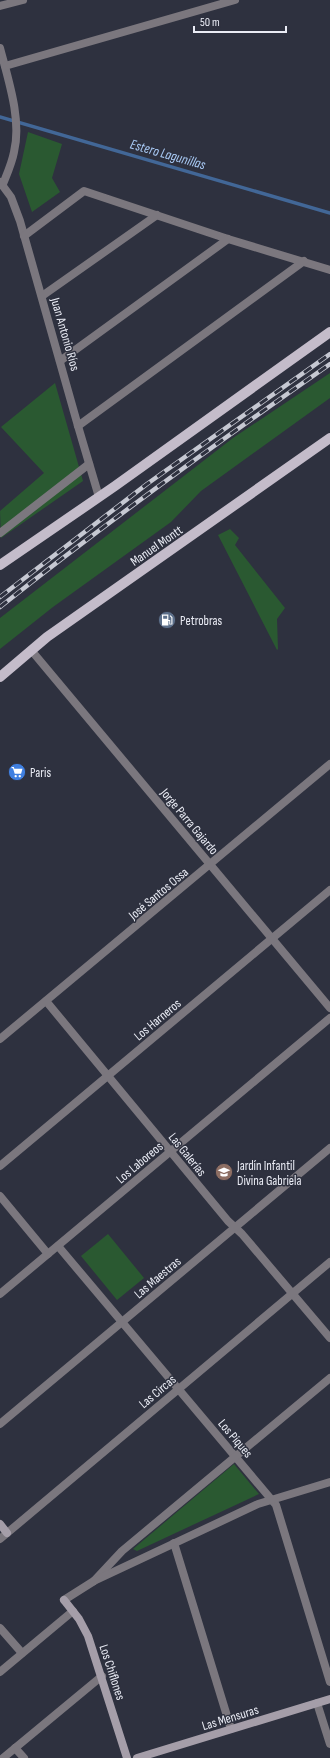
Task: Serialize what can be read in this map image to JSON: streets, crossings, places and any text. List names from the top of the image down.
{
  "streets": {
    "main road": ["Manuel Montt"],
    "street": [
      "Juan Antonio Ríos",
      "Jorge Parra Gajardo",
      "José Santos Ossa",
      "Los Harneros",
      "Las Galerías",
      "Los Laboreos",
      "Las Maestras",
      "Las Circas",
      "Los Piques",
      "Los Chiflones",
      "Las Mensuras"
    ]
  },
  "crossings": [
    ["Manuel Montt", "Jorge Parra Gajardo"],
    ["Jorge Parra Gajardo", "José Santos Ossa"],
    ["Jorge Parra Gajardo", "Los Harneros"],
    ["José Santos Ossa", "Las Galerías"],
    ["Los Harneros", "Las Galerías"],
    ["Las Galerías", "Los Laboreos"],
    ["Las Galerías", "Las Maestras"],
    ["Las Galerías", "Las Circas"],
    ["Los Laboreos", "Los Piques"],
    ["Las Maestras", "Los Piques"],
    ["Las Circas", "Los Piques"]
  ],
  "water": ["Estero Lagunillas"],
  "places": {
    "fuel station": ["Petrobras"],
    "supermarket": ["Paris"],
    "school or university": ["Jardín Infantil Divina Gabriela"]
  },
  "scale_bar": "50 m"
}
